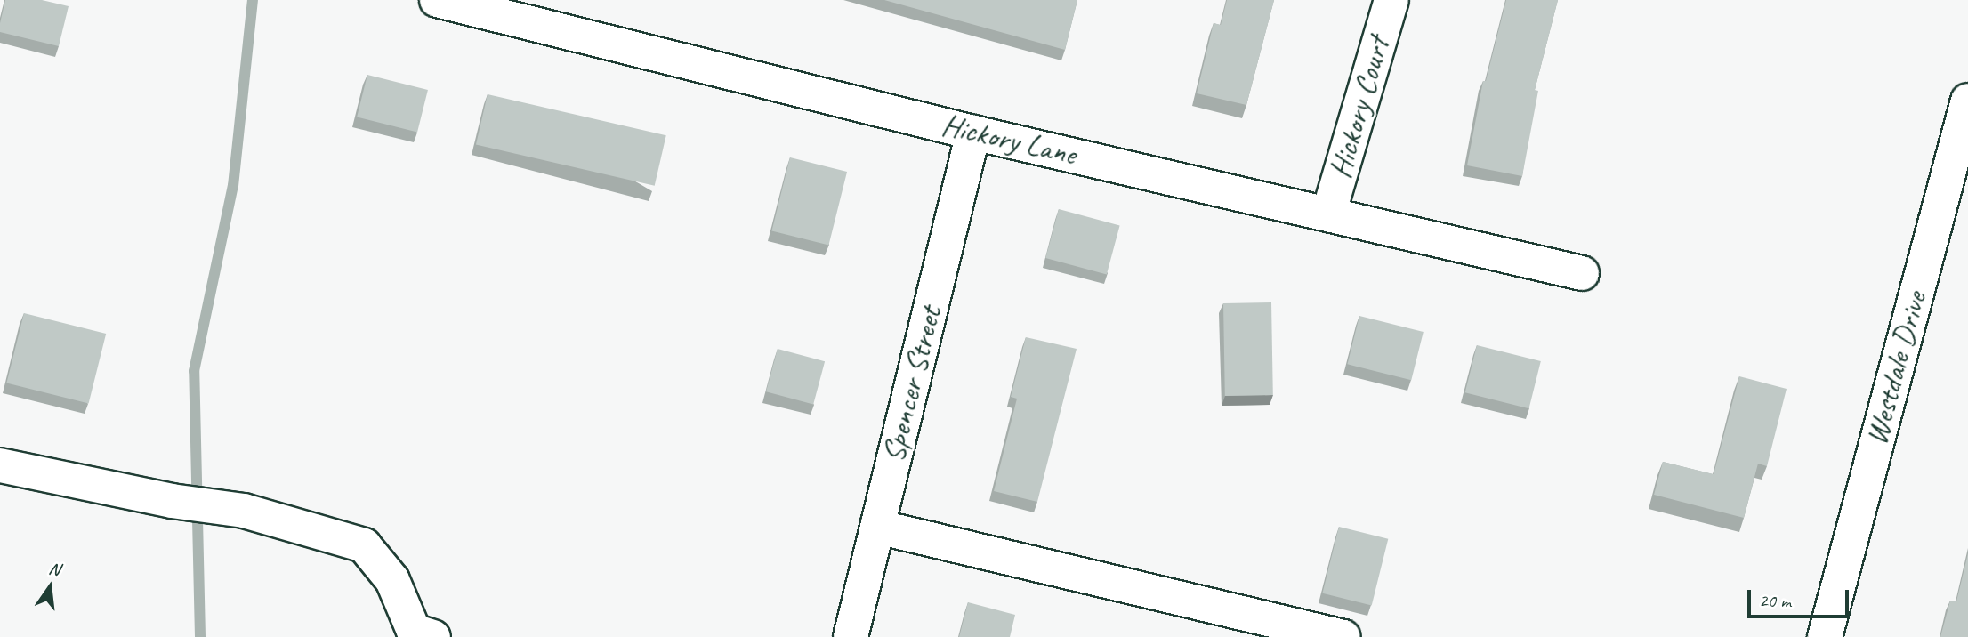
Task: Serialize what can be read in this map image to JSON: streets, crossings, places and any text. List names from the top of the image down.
{
  "streets": {
    "street": [
      "Hickory Court",
      "Hickory Lane",
      "Westdale Drive",
      "Spencer Street"
    ]
  },
  "crossings": [
    ["Hickory Court", "Hickory Lane"],
    ["Hickory Lane", "Spencer Street"]
  ],
  "scale_bar": "20 m",
  "north": "top"
}
